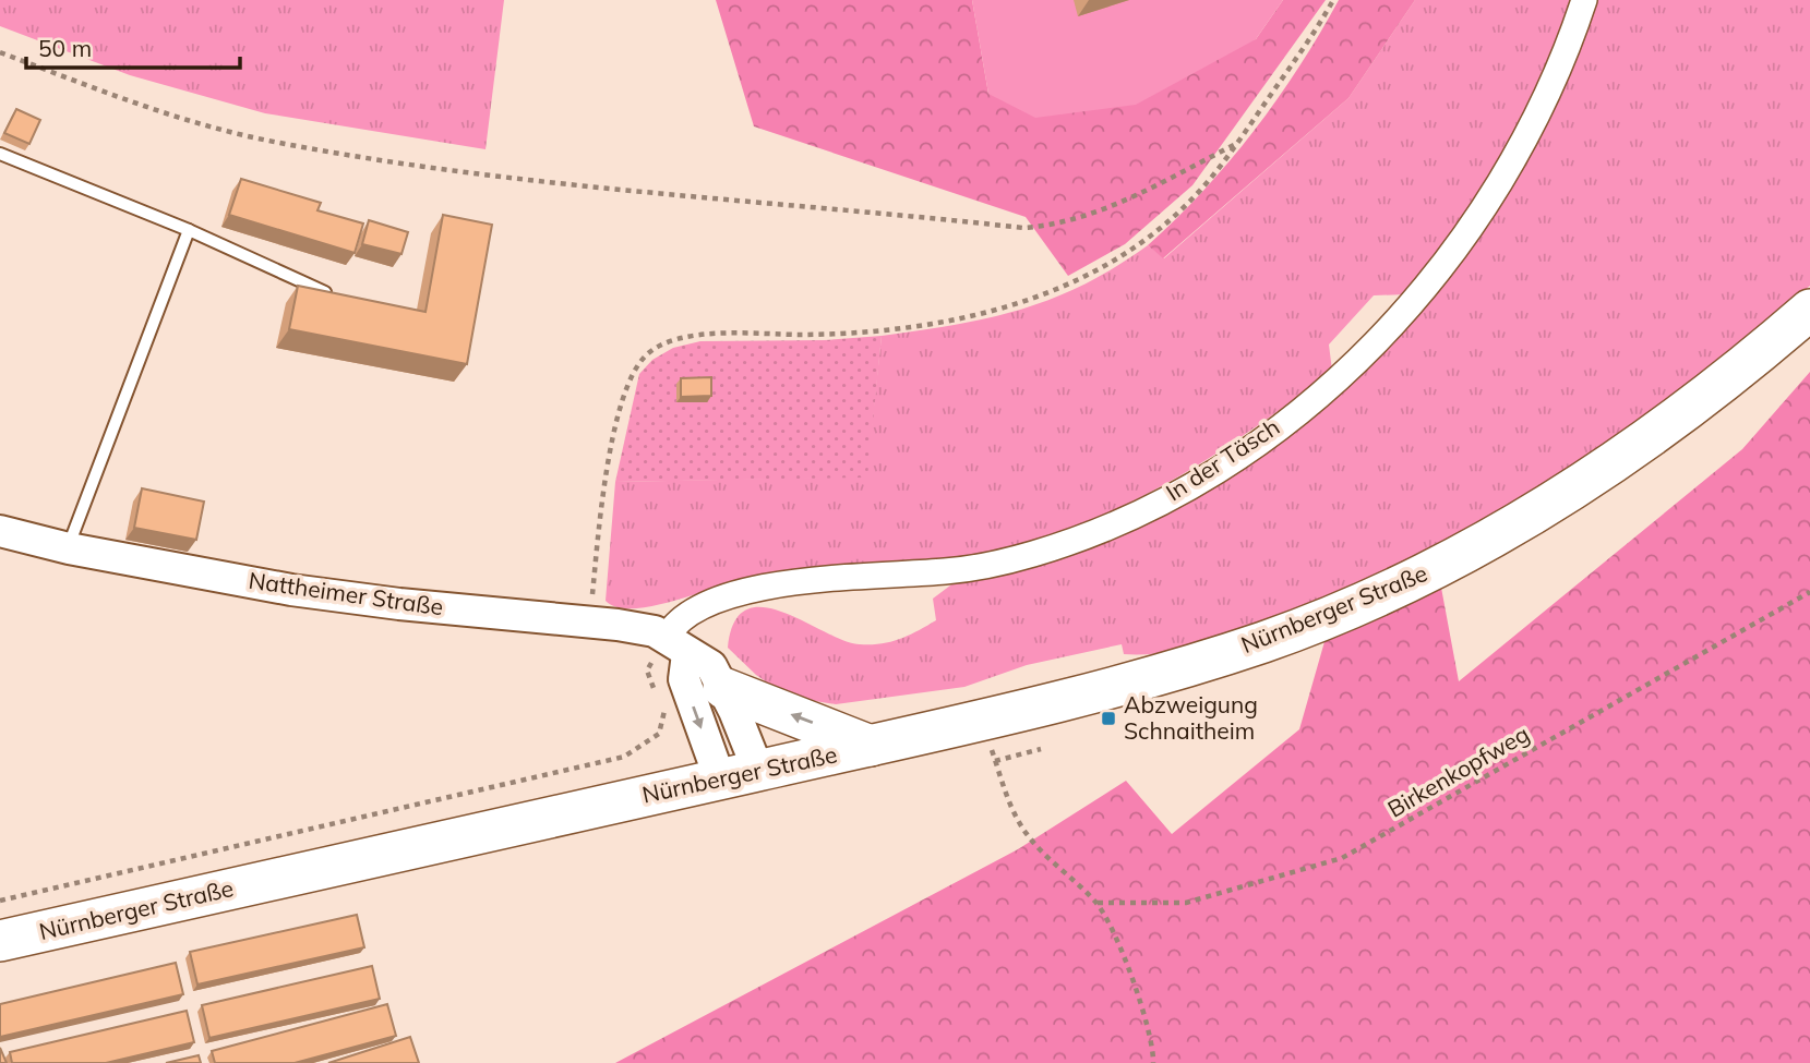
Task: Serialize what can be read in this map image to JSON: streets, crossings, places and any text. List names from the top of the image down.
{
  "streets": {
    "main road": ["Nürnberger Straße"],
    "street": ["In der Täsch", "Nattheimer Straße"],
    "path": ["Birkenkopfweg"]
  },
  "crossings": [
    ["In der Täsch", "Nattheimer Straße"],
    ["Nattheimer Straße", "Nürnberger Straße"]
  ],
  "places": {
    "transit": ["Abzweigung Schnaitheim"]
  },
  "scale_bar": "50 m"
}
